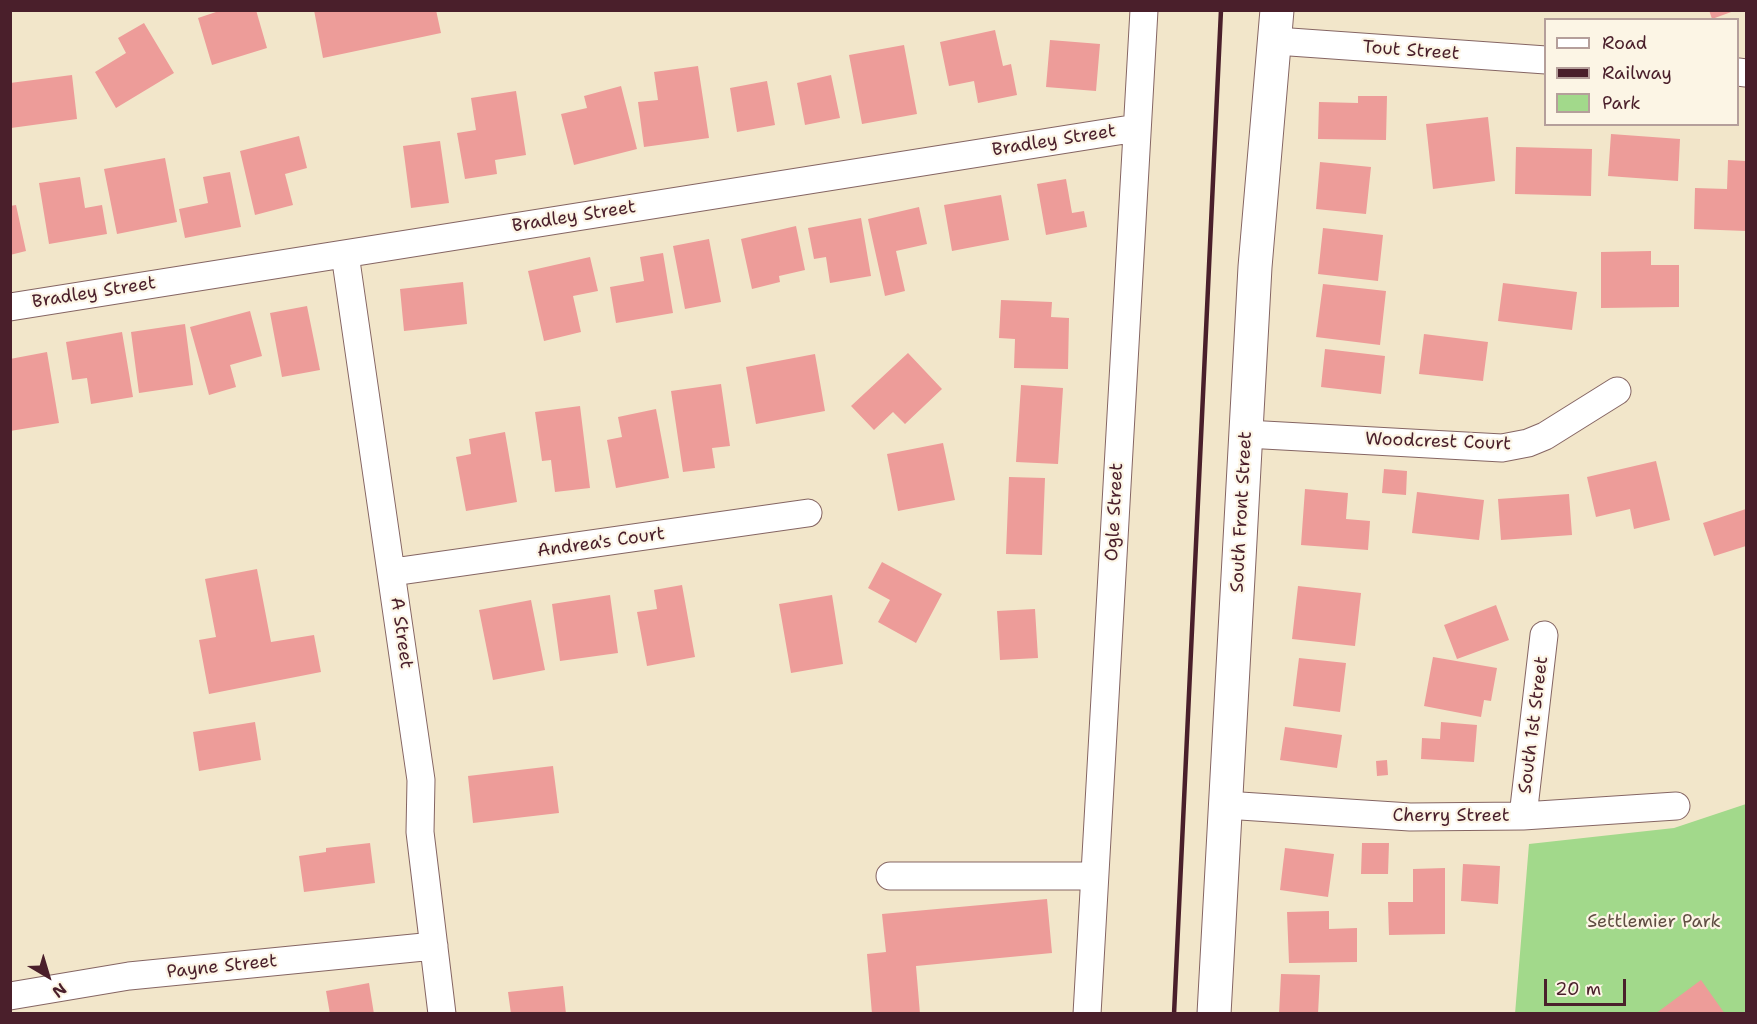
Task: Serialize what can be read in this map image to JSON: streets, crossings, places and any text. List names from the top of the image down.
{
  "streets": {
    "main road": ["South Front Street"],
    "street": [
      "Tout Street",
      "Bradley Street",
      "Woodcrest Court",
      "Ogle Street",
      "Andrea's Court",
      "A Street",
      "South 1st Street",
      "Cherry Street",
      "Payne Street"
    ]
  },
  "crossings": [
    ["Tout Street", "South Front Street"],
    ["Bradley Street", "Ogle Street"],
    ["Bradley Street", "A Street"],
    ["Woodcrest Court", "South Front Street"],
    ["South Front Street", "Cherry Street"],
    ["Andrea's Court", "A Street"],
    ["A Street", "Payne Street"],
    ["South 1st Street", "Cherry Street"]
  ],
  "parks": ["Settlemier Park"],
  "legend": ["Road", "Railway", "Park"],
  "scale_bar": "20 m",
  "north": "bottom right"
}
